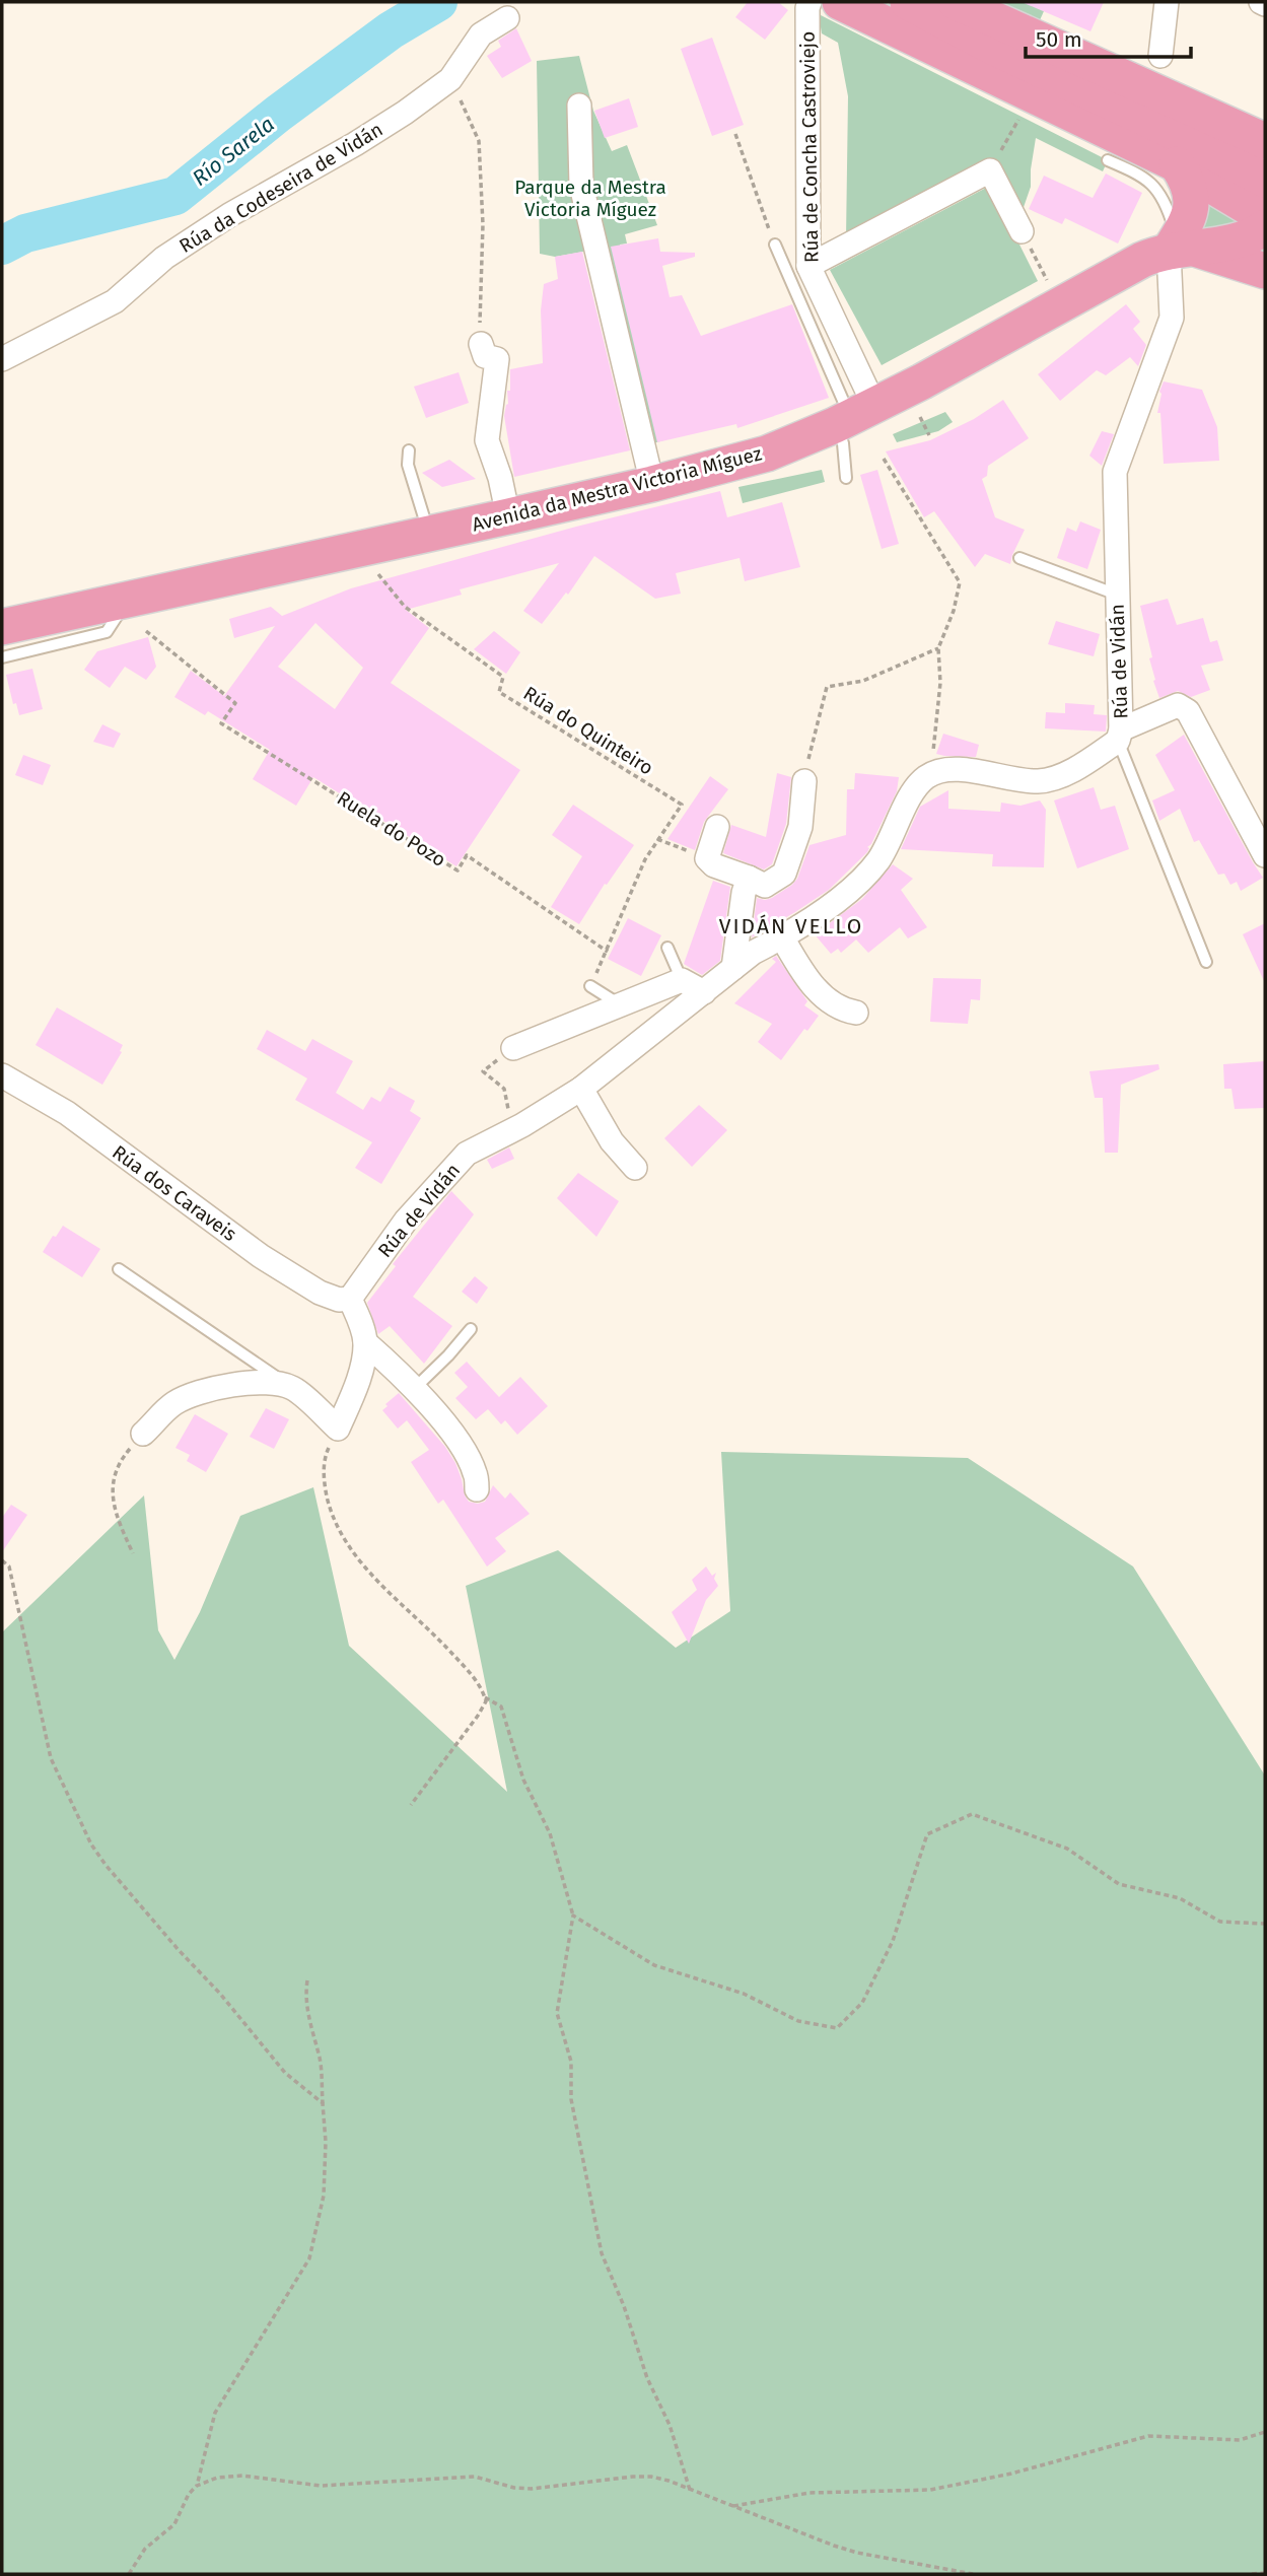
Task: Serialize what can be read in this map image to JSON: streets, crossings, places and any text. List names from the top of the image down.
{
  "streets": {
    "main road": ["Avenida da Mestra Victoria Míguez"],
    "street": [
      "Rúa de Concha Castroviejo",
      "Rúa da Codeseira de Vidán",
      "Rúa de Vidán",
      "Rúa dos Caraveis"
    ],
    "path": ["Rúa do Quinteiro", "Ruela do Pozo"]
  },
  "crossings": [
    ["Rúa de Concha Castroviejo", "Avenida da Mestra Victoria Míguez"],
    ["Avenida da Mestra Victoria Míguez", "Rúa de Vidán"],
    ["Rúa de Vidán", "Rúa dos Caraveis"],
    ["Rúa do Quinteiro", "Ruela do Pozo"]
  ],
  "districts": ["VIDÁN VELLO"],
  "water": ["Río Sarela"],
  "parks": ["Parque da Mestra Victoria Míguez"],
  "scale_bar": "50 m"
}
